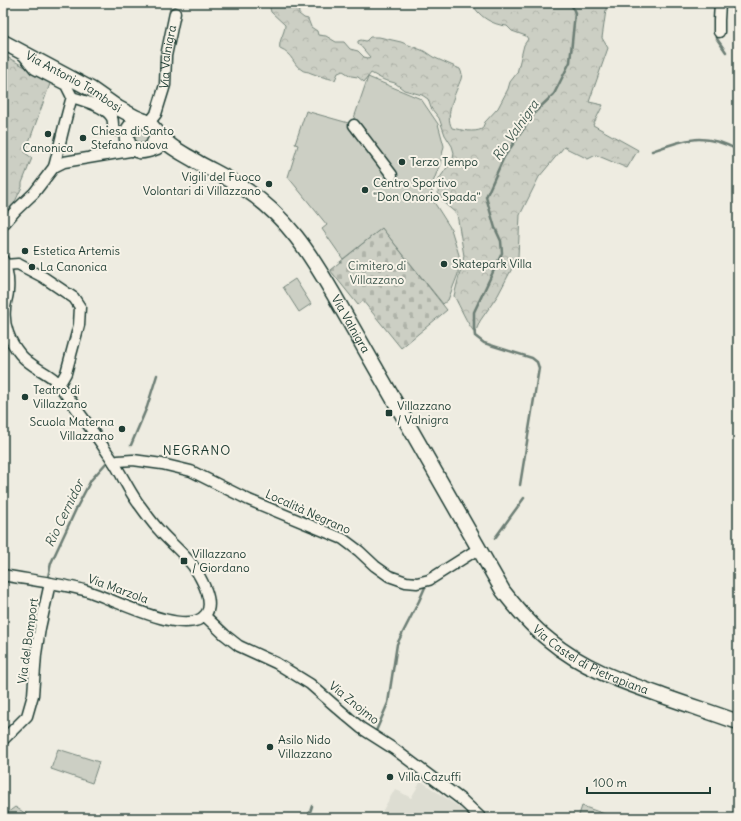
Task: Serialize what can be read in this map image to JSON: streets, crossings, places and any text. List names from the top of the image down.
{
  "streets": {
    "main road": ["Via Valnigra", "Via Antonio Tambosi", "Via Castel di Pietrapiana"],
    "street": [
      "Località Negrano",
      "Via Marzola",
      "Via del Bomport",
      "Via Znojmo"
    ]
  },
  "crossings": [
    ["Via Valnigra", "Via Antonio Tambosi"],
    ["Via Valnigra", "Località Negrano"],
    ["Via Valnigra", "Via Castel di Pietrapiana"],
    ["Località Negrano", "Via Castel di Pietrapiana"],
    ["Via Marzola", "Via del Bomport"],
    ["Via Marzola", "Via Znojmo"]
  ],
  "districts": ["NEGRANO"],
  "water": ["Rio Valnigra", "Rio Cernidor"],
  "parks": ["Cimitero di Villazzano"],
  "places": {
    "other": [
      "Canonica",
      "Chiesa di Santo Stefano nuova",
      "Terzo Tempo",
      "Vigili del Fuoco Volontari di Villazzano",
      "Centro Sportivo \"Don Onorio Spada\"",
      "Estetica Artemis",
      "Skatepark Villa",
      "La Canonica",
      "Teatro di Villazzano",
      "Scuola Materna Villazzano",
      "Asilo Nido Villazzano",
      "Villa Cazuffi"
    ],
    "transit": ["Villazzano / Valnigra", "Villazzano / Giordano"]
  },
  "scale_bar": "100 m"
}
